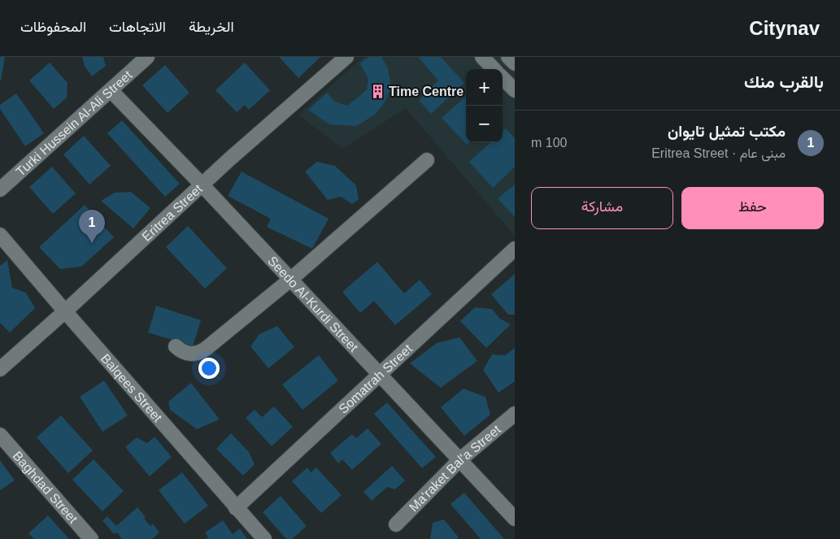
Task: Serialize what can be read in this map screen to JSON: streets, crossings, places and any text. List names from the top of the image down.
{
  "streets": {
    "street": [
      "Turki Hussein Al-Ali Street",
      "Eritrea Street",
      "Seedo Al-Kurdi Street",
      "Somatrah Street",
      "Balqees Street",
      "Ma'raket Bal'a Street",
      "Baghdad Street"
    ]
  },
  "crossings": [
    ["Turki Hussein Al-Ali Street", "Seedo Al-Kurdi Street"],
    ["Eritrea Street", "Seedo Al-Kurdi Street"],
    ["Eritrea Street", "Balqees Street"],
    ["Seedo Al-Kurdi Street", "Somatrah Street"],
    ["Seedo Al-Kurdi Street", "Ma'raket Bal'a Street"],
    ["Somatrah Street", "Balqees Street"]
  ],
  "places": {
    "building": ["Time Centre"]
  },
  "page": {
    "header": "Citynav",
    "nav": ["الخريطة", "الاتجاهات", "المحفوظات"],
    "heading": "بالقرب منك",
    "map_buttons": ["+", "−"],
    "list": [
      {
        "mark": "1",
        "name": "مكتب تمثيل تايوان",
        "note": "مبنى عام · Eritrea Street",
        "value": "100 m"
      }
    ],
    "buttons": ["حفظ", "مشاركة"],
    "pins": "1"
  }
}
